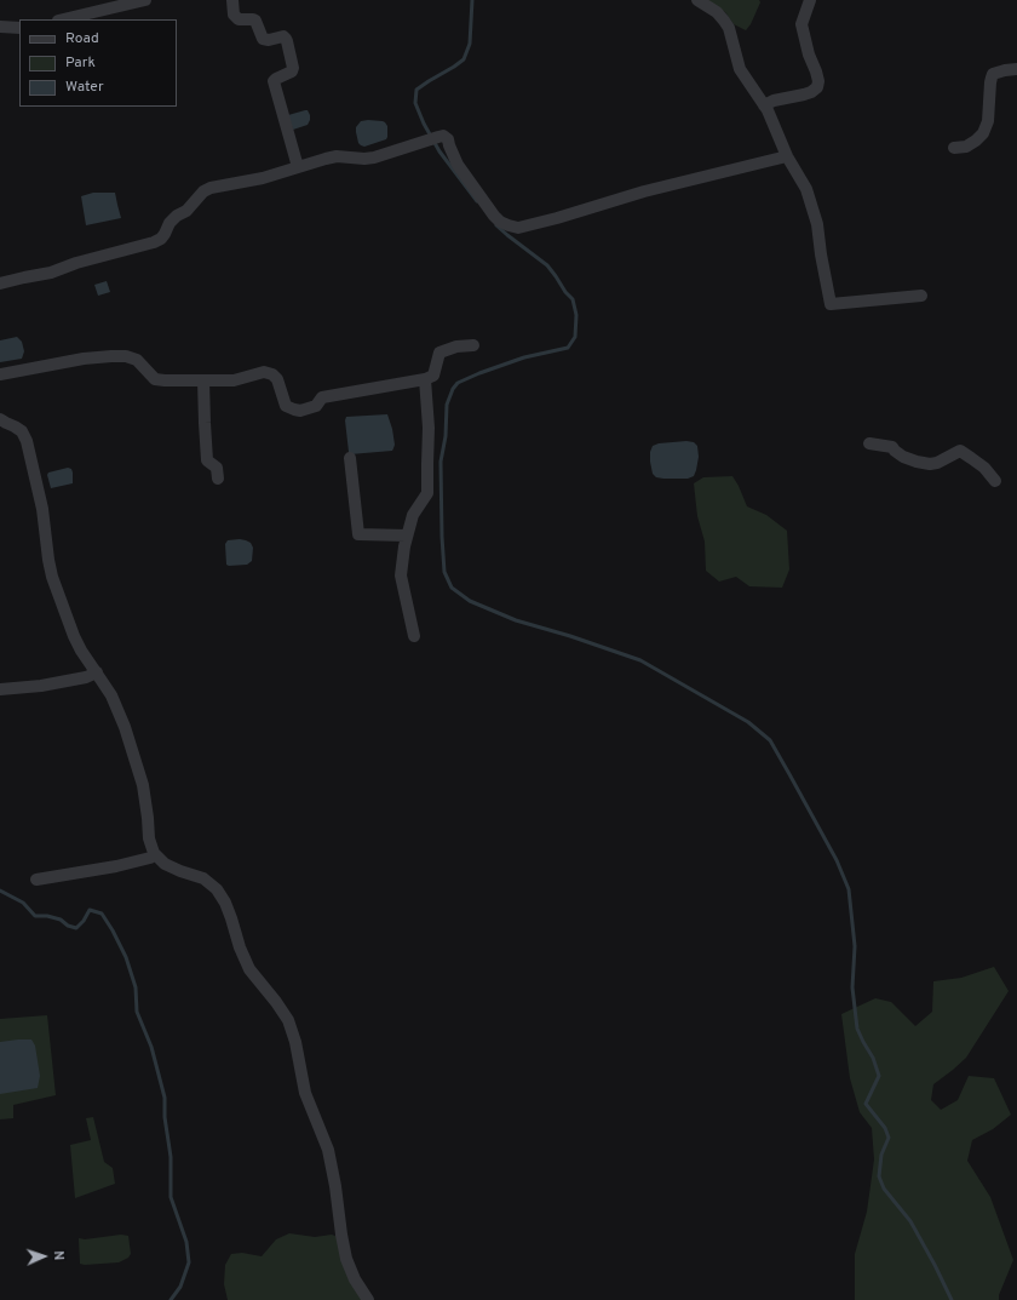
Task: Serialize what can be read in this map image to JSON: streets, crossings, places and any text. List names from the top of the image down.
{
  "legend": ["Road", "Park", "Water"],
  "north": "right"
}
